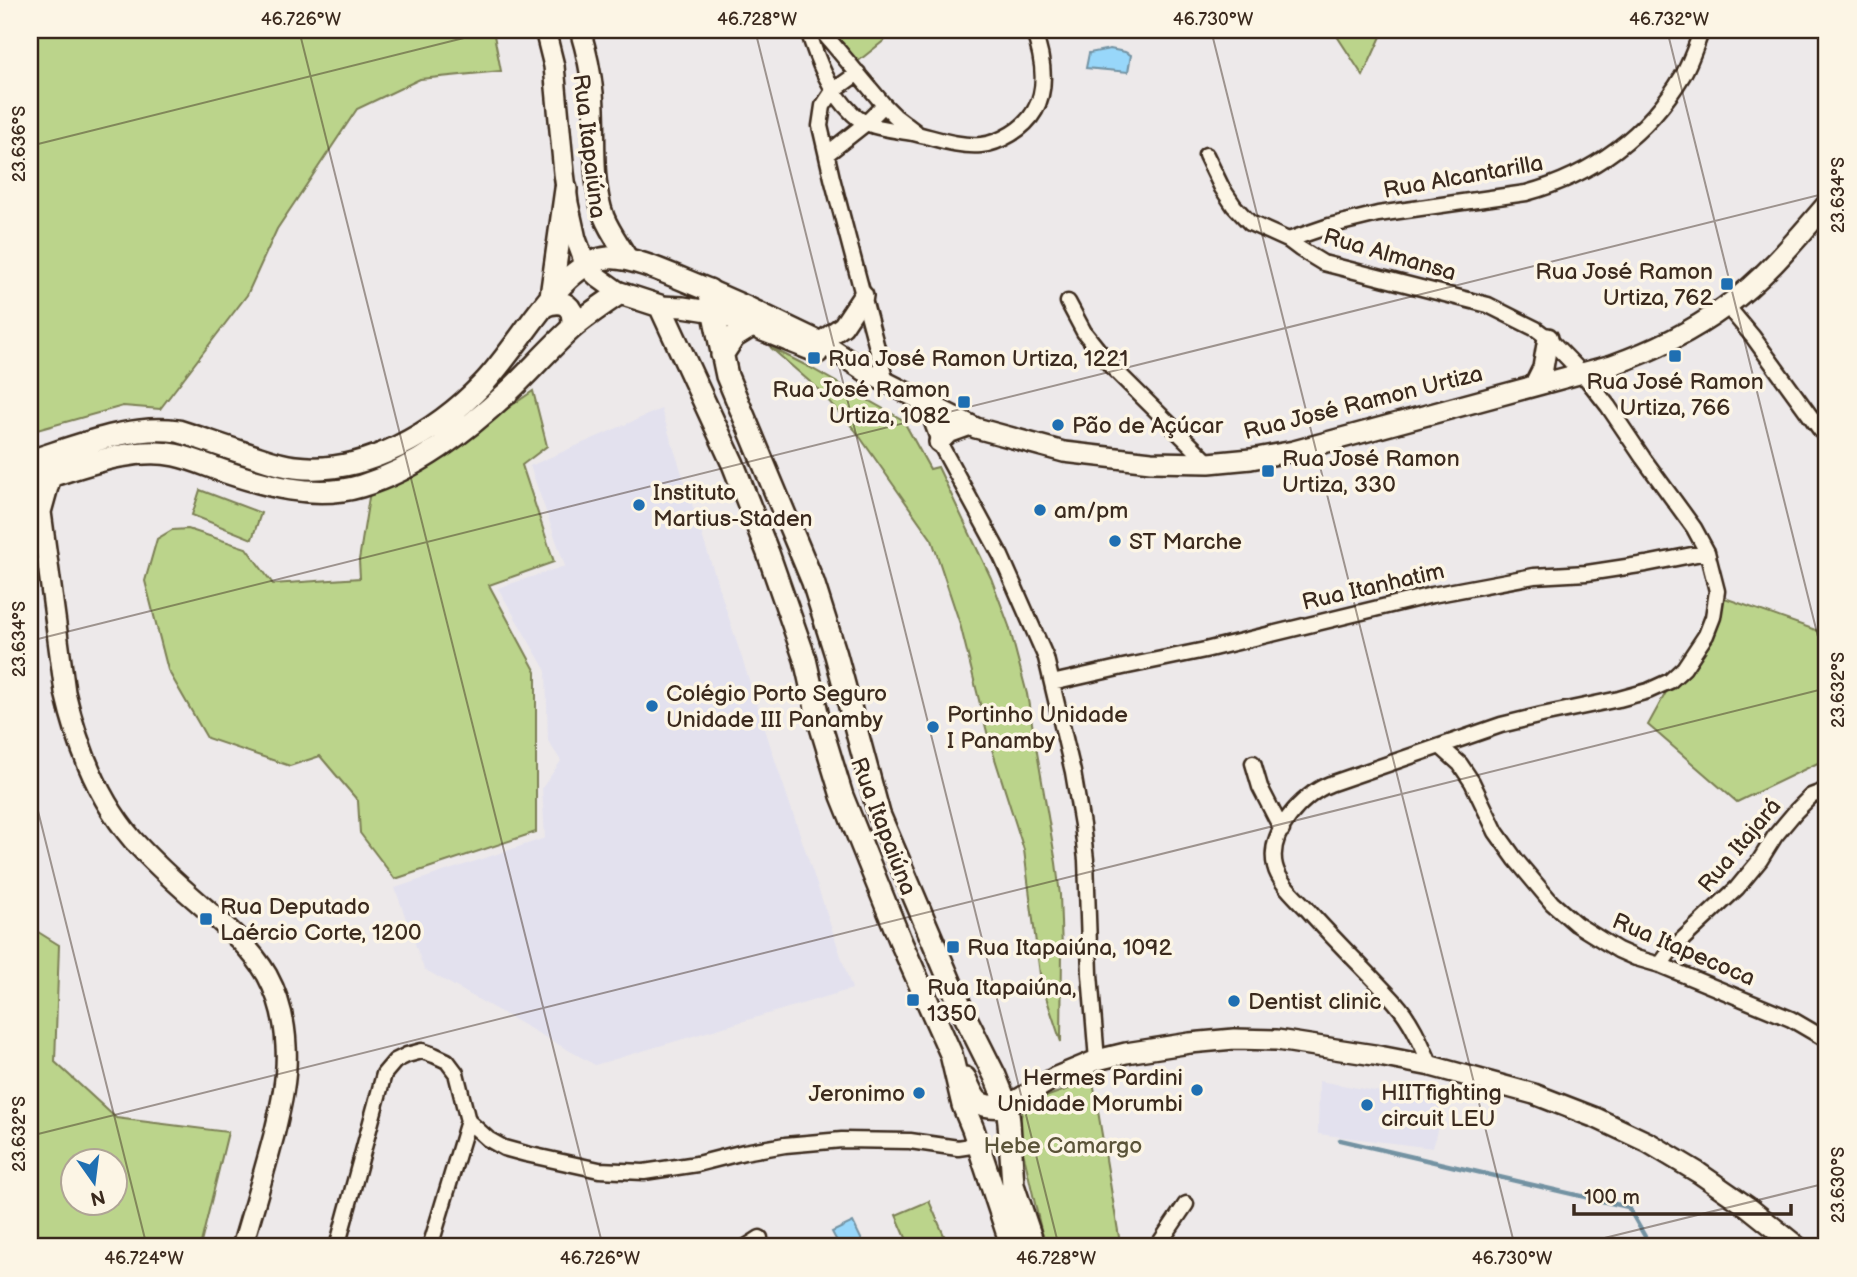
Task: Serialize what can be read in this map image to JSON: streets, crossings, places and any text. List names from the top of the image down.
{
  "streets": {
    "main road": ["Rua Itapaiúna", "Rua José Ramon Urtiza"],
    "street": [
      "Rua Alcantarilla",
      "Rua Almansa",
      "Rua Itanhatim",
      "Rua Itajará",
      "Rua Itapecoca"
    ]
  },
  "crossings": [
    ["Rua Itapaiúna", "Rua José Ramon Urtiza"],
    ["Rua Alcantarilla", "Rua Almansa"],
    ["Rua Almansa", "Rua José Ramon Urtiza"],
    ["Rua Almansa", "Rua Itanhatim"],
    ["Rua Almansa", "Rua Itapecoca"],
    ["Rua Itajará", "Rua Itapecoca"]
  ],
  "parks": ["Hebe Camargo"],
  "places": {
    "transit": [
      "Rua José Ramon Urtiza, 762",
      "Rua José Ramon Urtiza, 766",
      "Rua José Ramon Urtiza, 1221",
      "Rua José Ramon Urtiza, 1082",
      "Rua José Ramon Urtiza, 330",
      "Rua Deputado Laércio Corte, 1200",
      "Rua Itapaiúna, 1092",
      "Rua Itapaiúna, 1350"
    ],
    "other": [
      "Pão de Açúcar",
      "Instituto Martius-Staden",
      "am/pm",
      "ST Marche",
      "Colégio Porto Seguro Unidade III Panamby",
      "Portinho Unidade I Panamby",
      "Dentist clinic",
      "Hermes Pardini Unidade Morumbi",
      "Jeronimo",
      "HIITfighting circuit LEU"
    ]
  },
  "scale_bar": "100 m",
  "north": "bottom",
  "coordinates": [
    "46.726°W",
    "46.728°W",
    "46.730°W",
    "46.732°W",
    "23.636°S",
    "23.634°S",
    "23.632°S",
    "23.630°S",
    "46.724°W"
  ]
}
